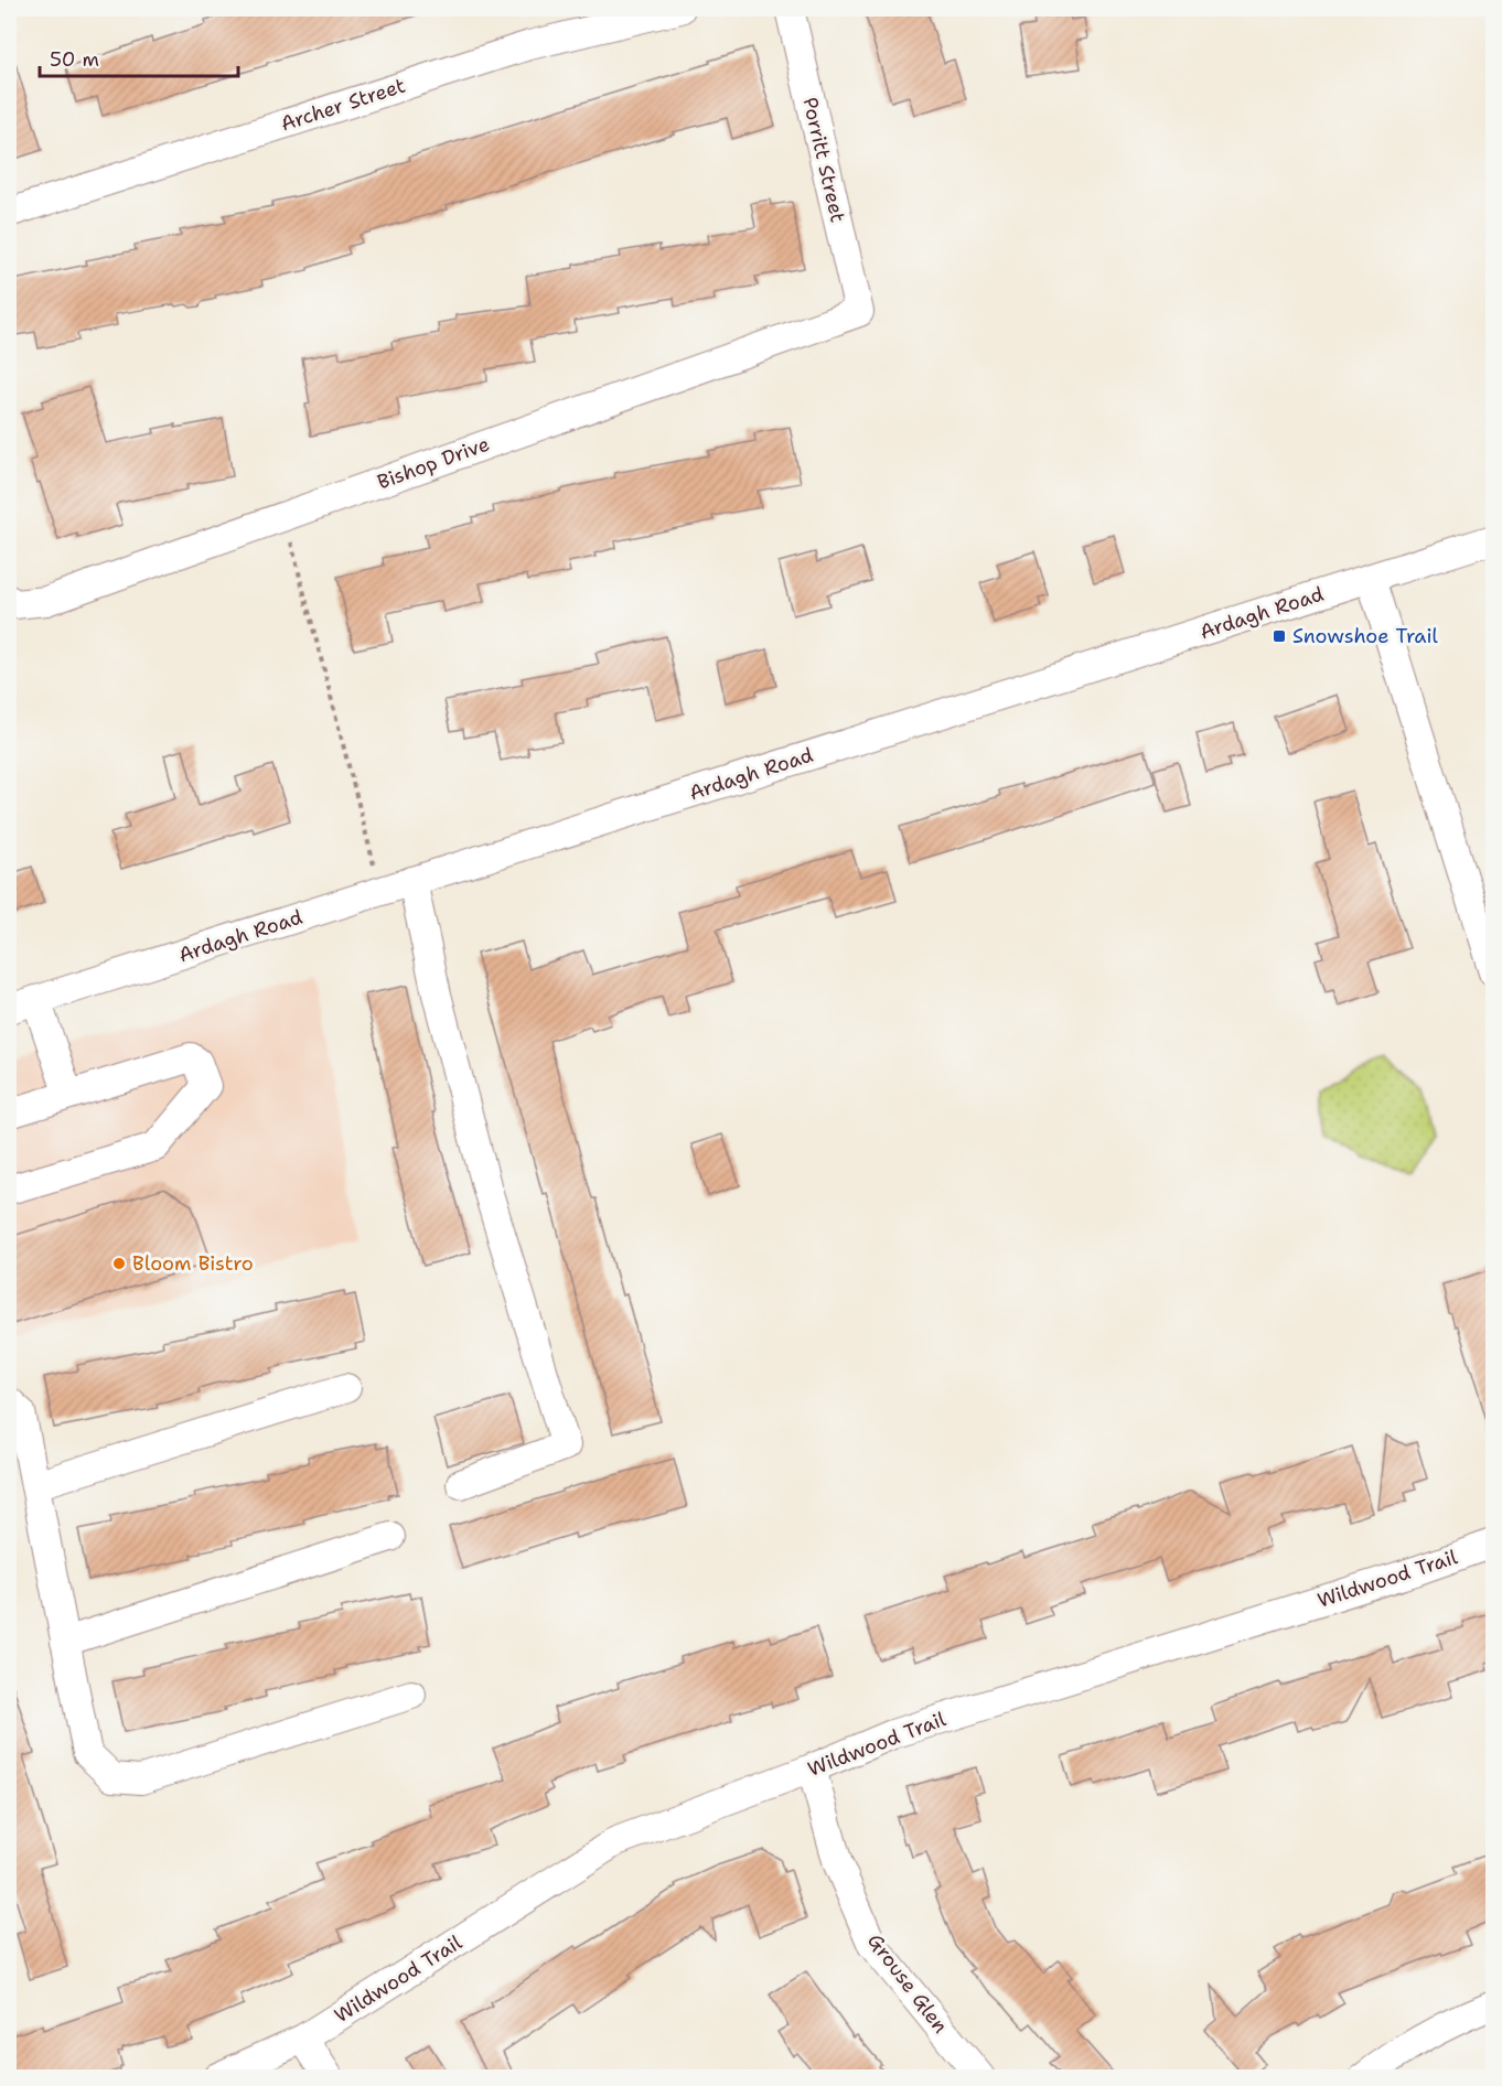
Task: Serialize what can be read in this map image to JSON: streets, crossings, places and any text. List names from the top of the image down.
{
  "streets": {
    "street": [
      "Archer Street",
      "Porritt Street",
      "Bishop Drive",
      "Ardagh Road",
      "Wildwood Trail",
      "Grouse Glen"
    ]
  },
  "crossings": [
    ["Porritt Street", "Bishop Drive"],
    ["Wildwood Trail", "Grouse Glen"]
  ],
  "places": {
    "transit": ["Snowshoe Trail"],
    "other": ["Bloom Bistro"]
  },
  "scale_bar": "50 m"
}
